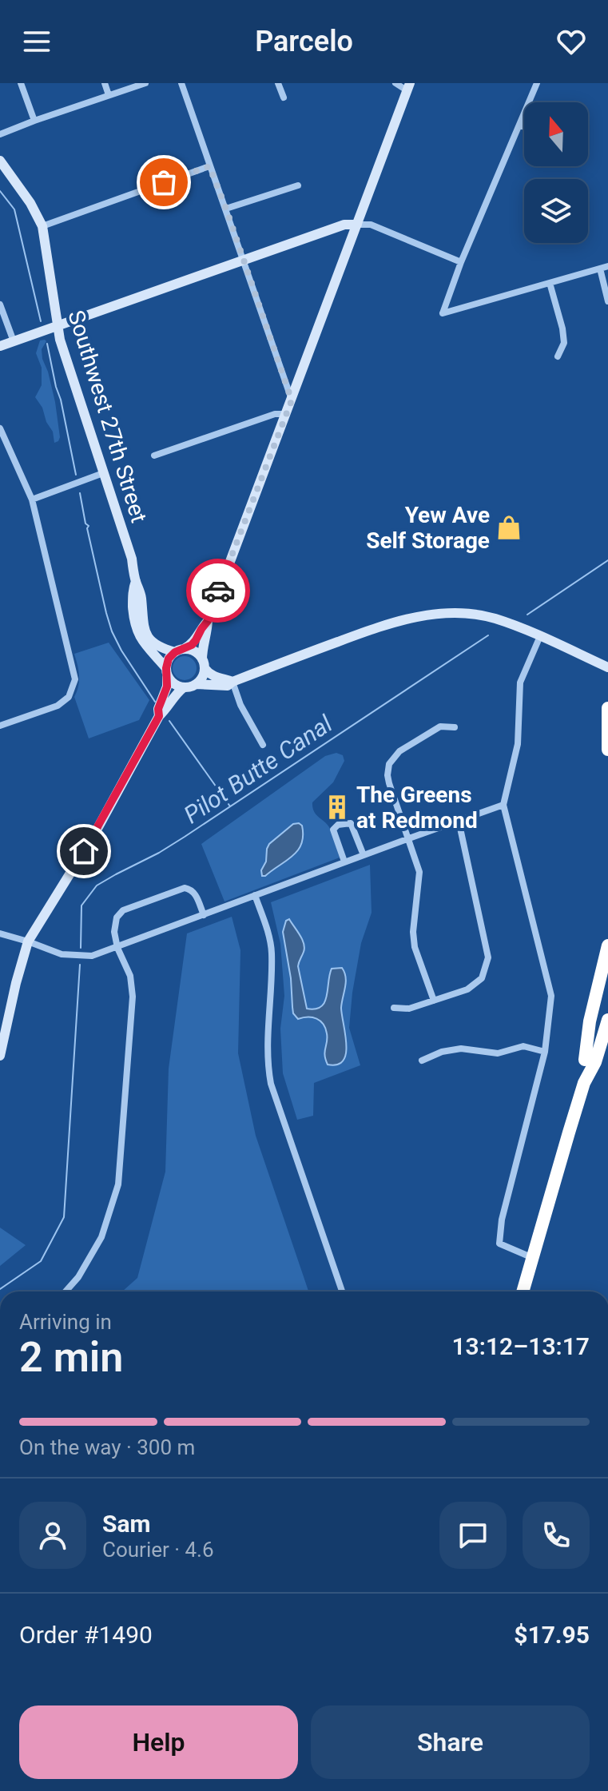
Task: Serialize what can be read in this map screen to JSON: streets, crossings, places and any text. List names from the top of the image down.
{
  "streets": {
    "main road": ["Southwest 27th Street"]
  },
  "water": ["Pilot Butte Canal"],
  "places": {
    "shop": ["Yew Ave Self Storage"],
    "building": ["The Greens at Redmond"]
  },
  "north": "top",
  "page": {
    "header": "Parcelo",
    "heading": ["2 min", "Arriving in", "13:12–13:17"],
    "panel": [
      "Sam",
      "Courier · 4.6",
      "Order #1490",
      "$17.95"
    ],
    "bar": "On the way · 300 m",
    "buttons": ["Help", "Share"]
  }
}
